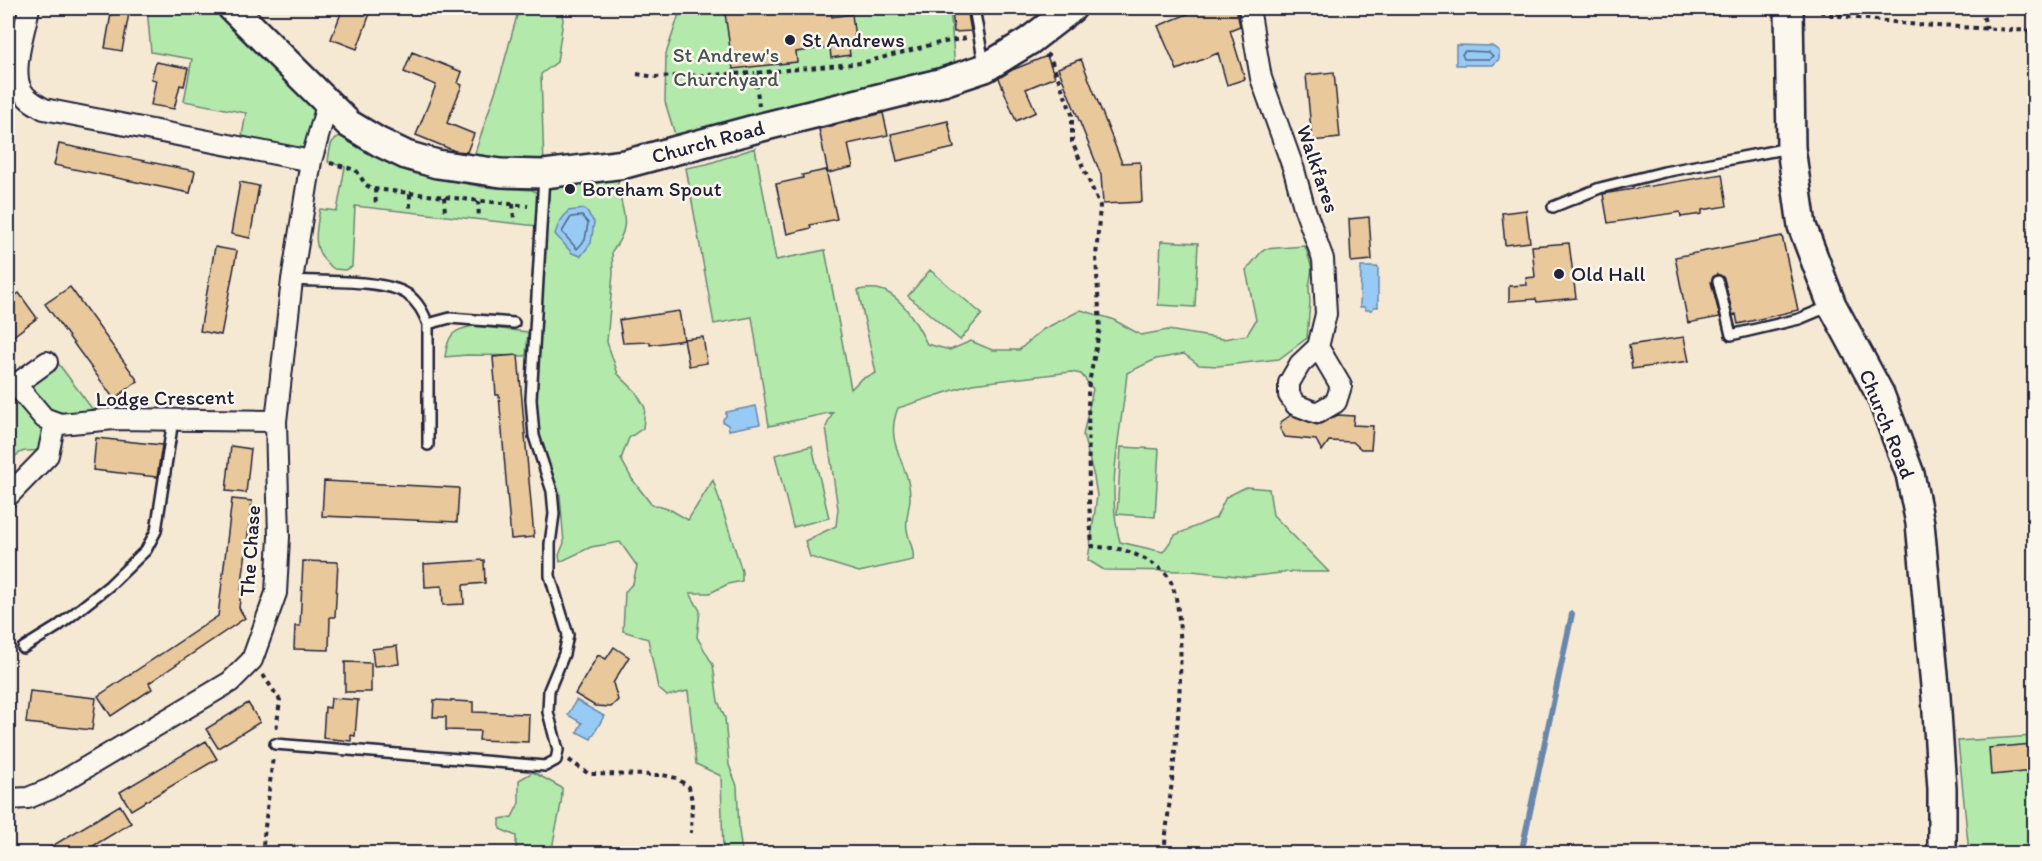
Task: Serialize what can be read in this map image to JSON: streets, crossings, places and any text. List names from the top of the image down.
{
  "streets": {
    "street": [
      "Church Road",
      "Walkfares",
      "Lodge Crescent",
      "The Chase"
    ]
  },
  "crossings": [
    ["Church Road", "The Chase"],
    ["Lodge Crescent", "The Chase"]
  ],
  "parks": ["St Andrew's Churchyard"],
  "places": ["St Andrews", "Boreham Spout", "Old Hall"]
}
